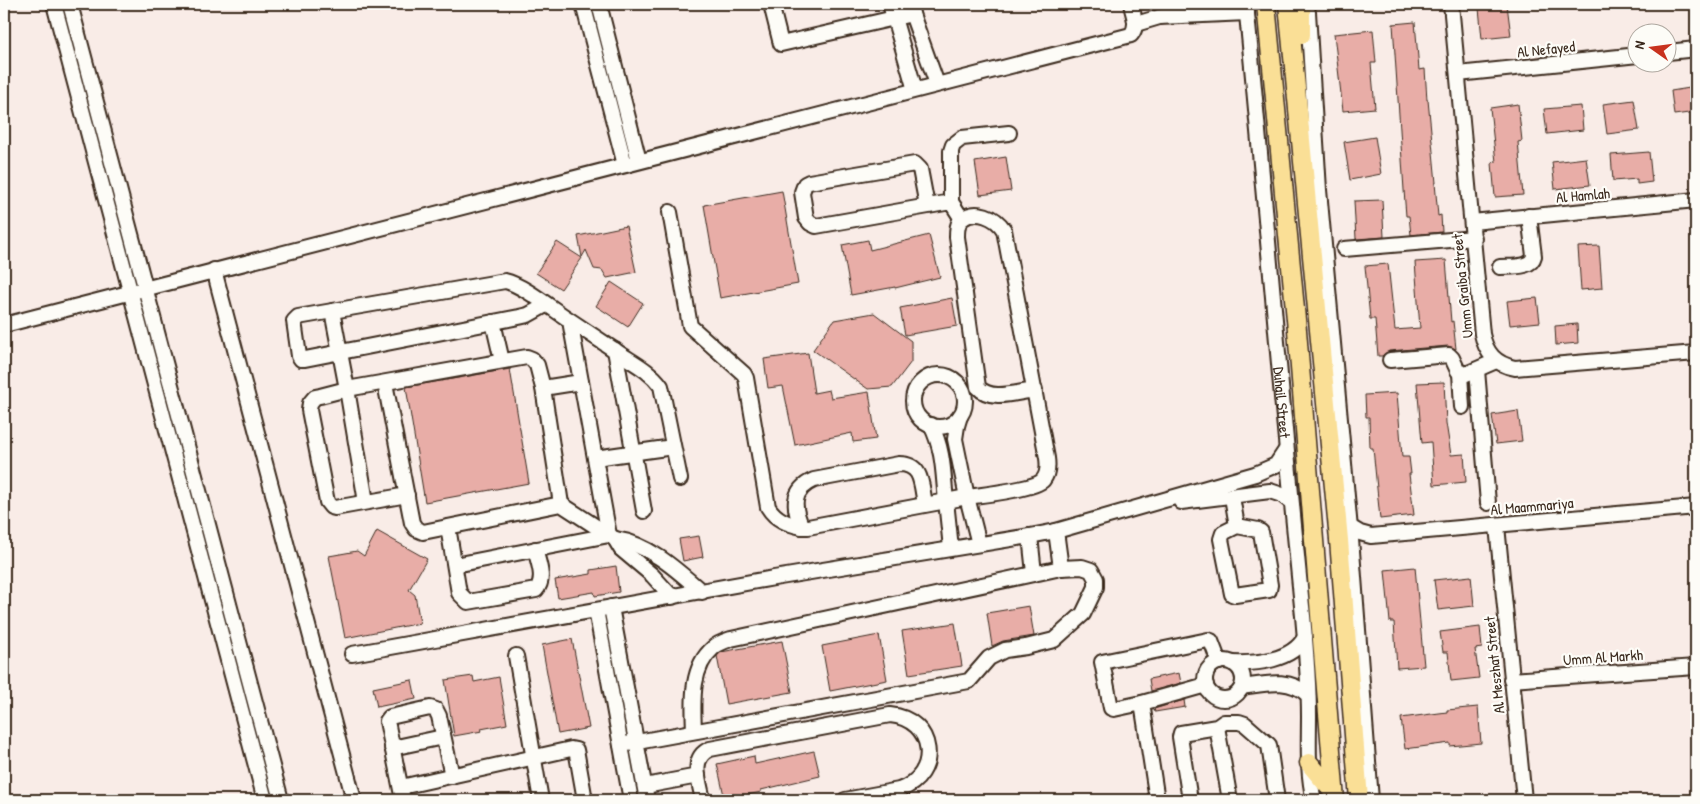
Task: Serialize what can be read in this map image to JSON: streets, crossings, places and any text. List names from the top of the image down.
{
  "streets": {
    "main road": ["Duhail Street"],
    "street": [
      "Al Nefayed",
      "Al Hamlah",
      "Umm Graiba Street",
      "Al Maammariya",
      "Umm Al Markh",
      "Al Meszhat Street"
    ]
  },
  "crossings": [
    ["Al Nefayed", "Umm Graiba Street"],
    ["Al Hamlah", "Umm Graiba Street"],
    ["Al Maammariya", "Al Meszhat Street"],
    ["Umm Al Markh", "Al Meszhat Street"]
  ],
  "north": "left"
}
